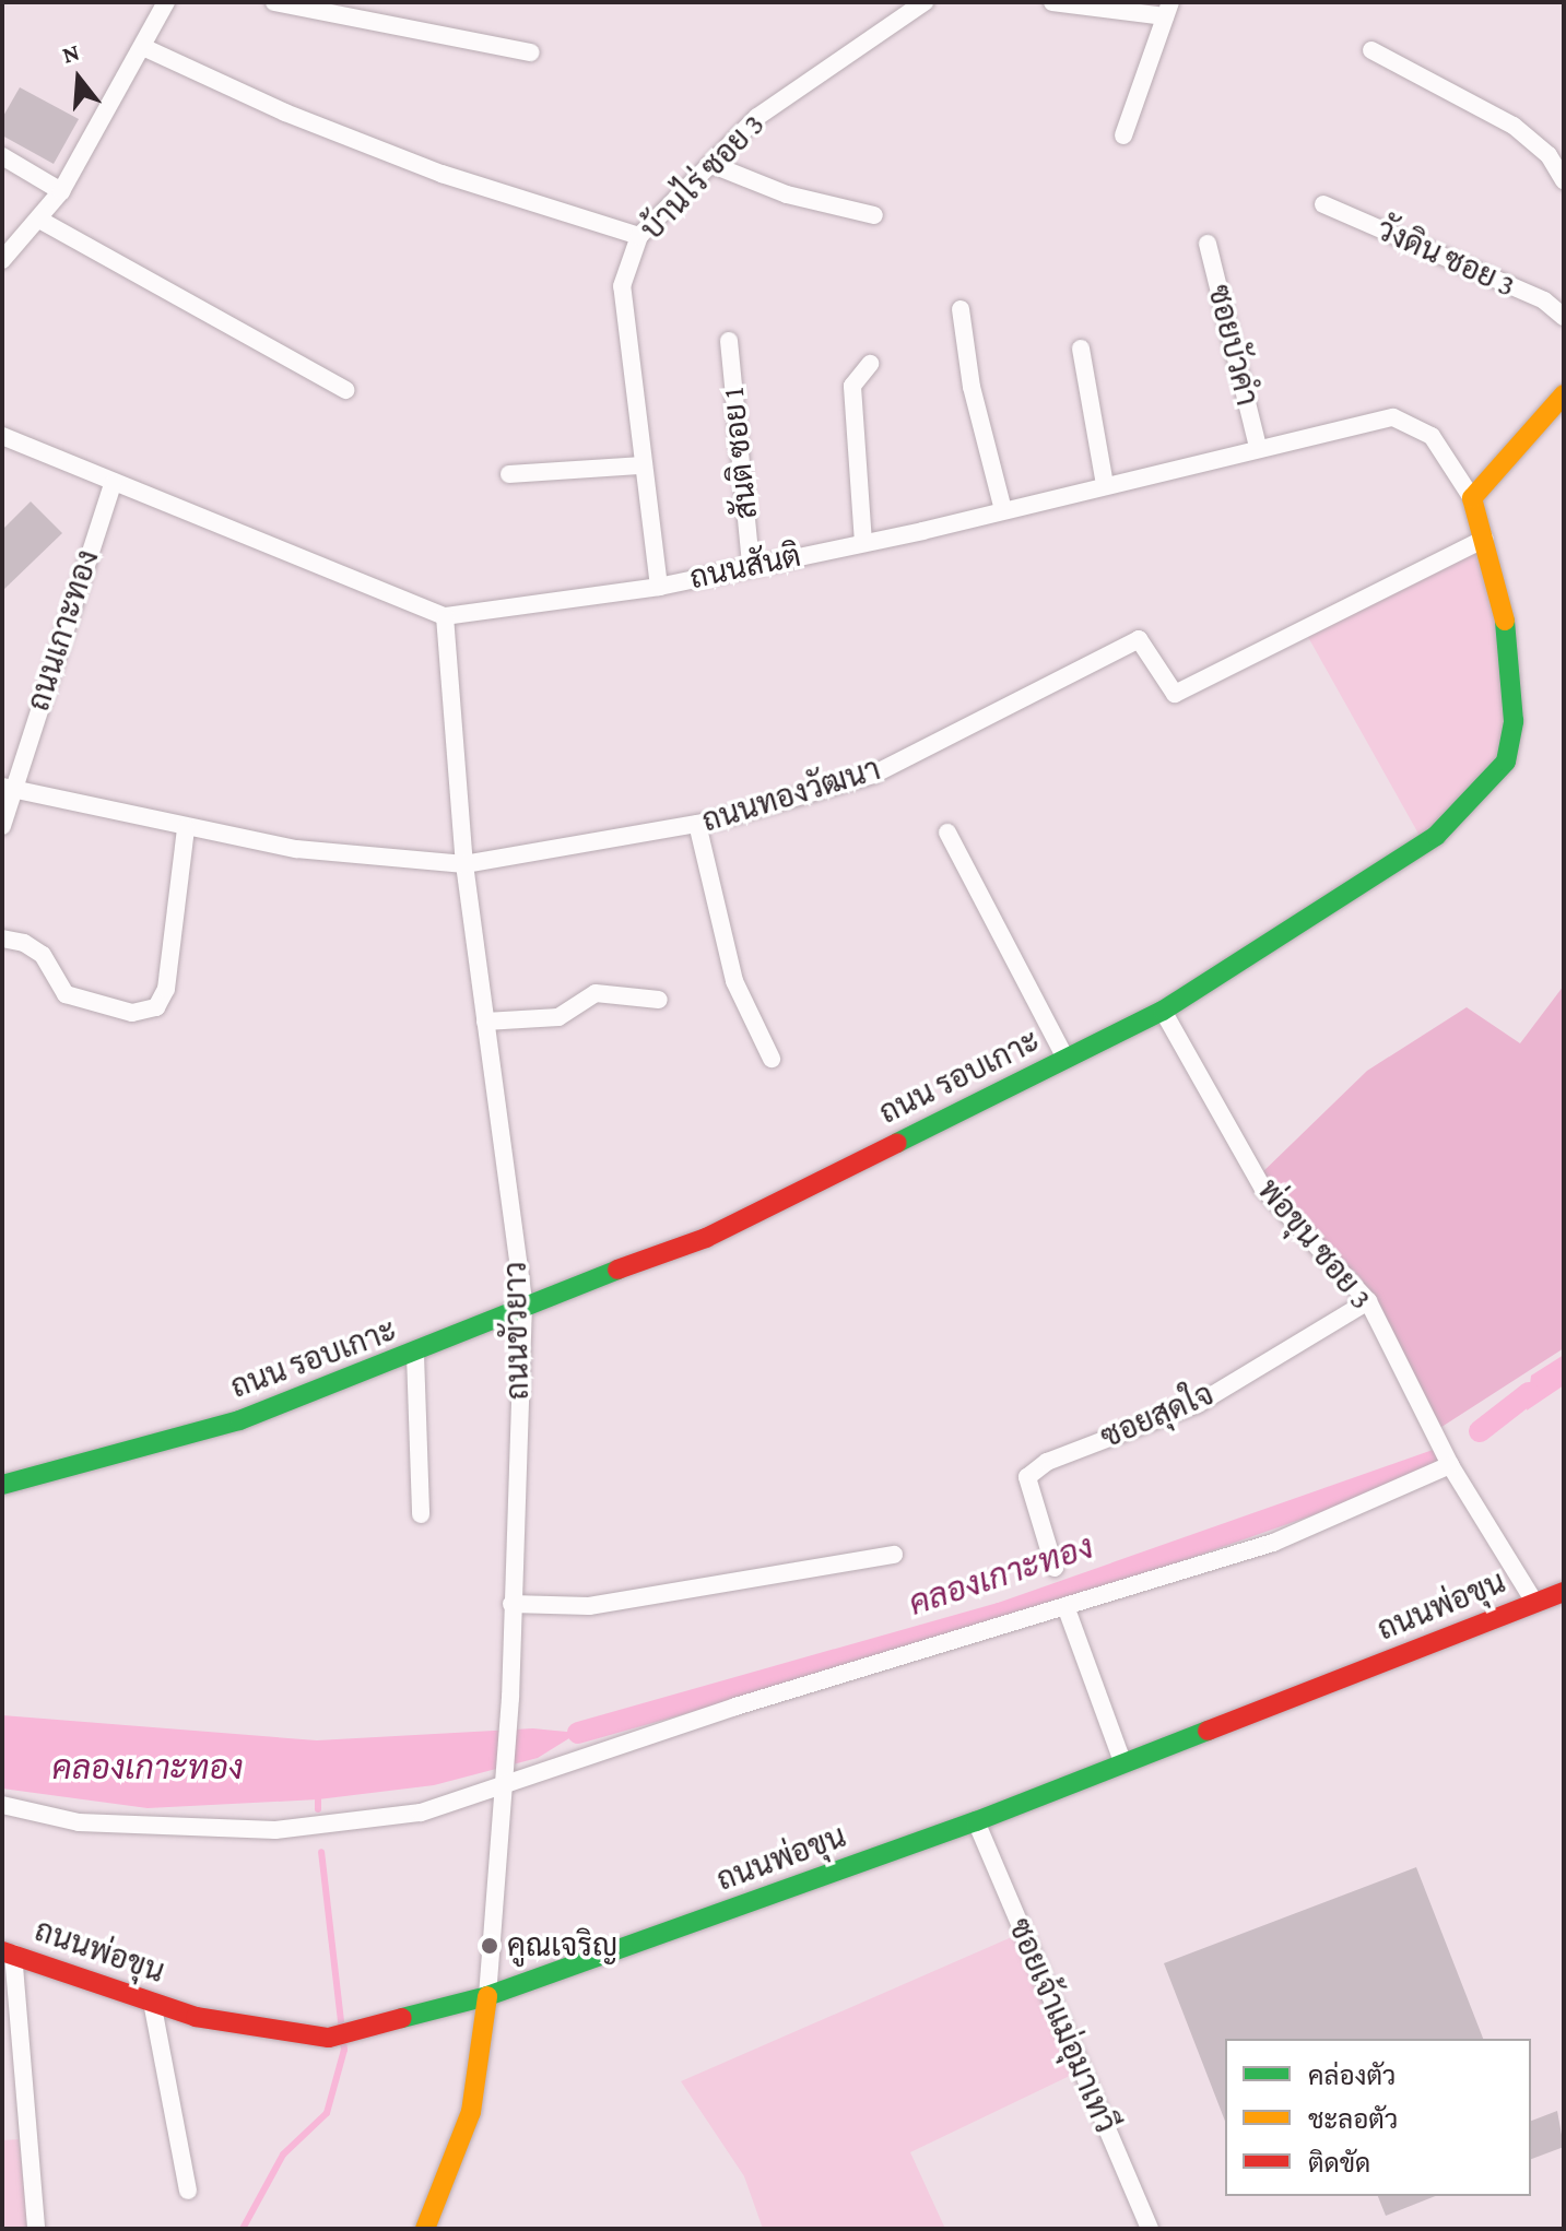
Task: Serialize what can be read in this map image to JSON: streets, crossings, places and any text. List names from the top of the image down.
{
  "streets": {
    "street": [
      "บ้านไร่ ซอย 3",
      "วังดิน ซอย 3",
      "ซอยบัวคำ",
      "สันติ ซอย 1",
      "ถนนสันติ",
      "ถนนเกาะทอง",
      "ถนนทองวัฒนา",
      "ถนน รอบเกาะ",
      "พ่อขุน ซอย 3",
      "ถนนขัวยาว",
      "ซอยสุดใจ",
      "ถนนพ่อขุน",
      "ซอยเจ้าแม่อุมาเทวี"
    ]
  },
  "crossings": [
    ["บ้านไร่ ซอย 3", "ถนนสันติ"],
    ["ซอยบัวคำ", "ถนนสันติ"],
    ["สันติ ซอย 1", "ถนนสันติ"],
    ["ถนนสันติ", "ถนนเกาะทอง"],
    ["ถนนสันติ", "ถนน รอบเกาะ"],
    ["ถนนสันติ", "ถนนขัวยาว"],
    ["ถนนเกาะทอง", "ถนนทองวัฒนา"],
    ["ถนนทองวัฒนา", "ถนน รอบเกาะ"],
    ["ถนนทองวัฒนา", "ถนนขัวยาว"],
    ["ถนน รอบเกาะ", "พ่อขุน ซอย 3"],
    ["ถนน รอบเกาะ", "ถนนขัวยาว"],
    ["พ่อขุน ซอย 3", "ซอยสุดใจ"],
    ["ถนนขัวยาว", "ถนนพ่อขุน"],
    ["ถนนพ่อขุน", "ซอยเจ้าแม่อุมาเทวี"]
  ],
  "water": ["คลองเกาะทอง"],
  "places": ["คูณเจริญ"],
  "legend": ["คล่องตัว", "ชะลอตัว", "ติดขัด"],
  "north": "top"
}
